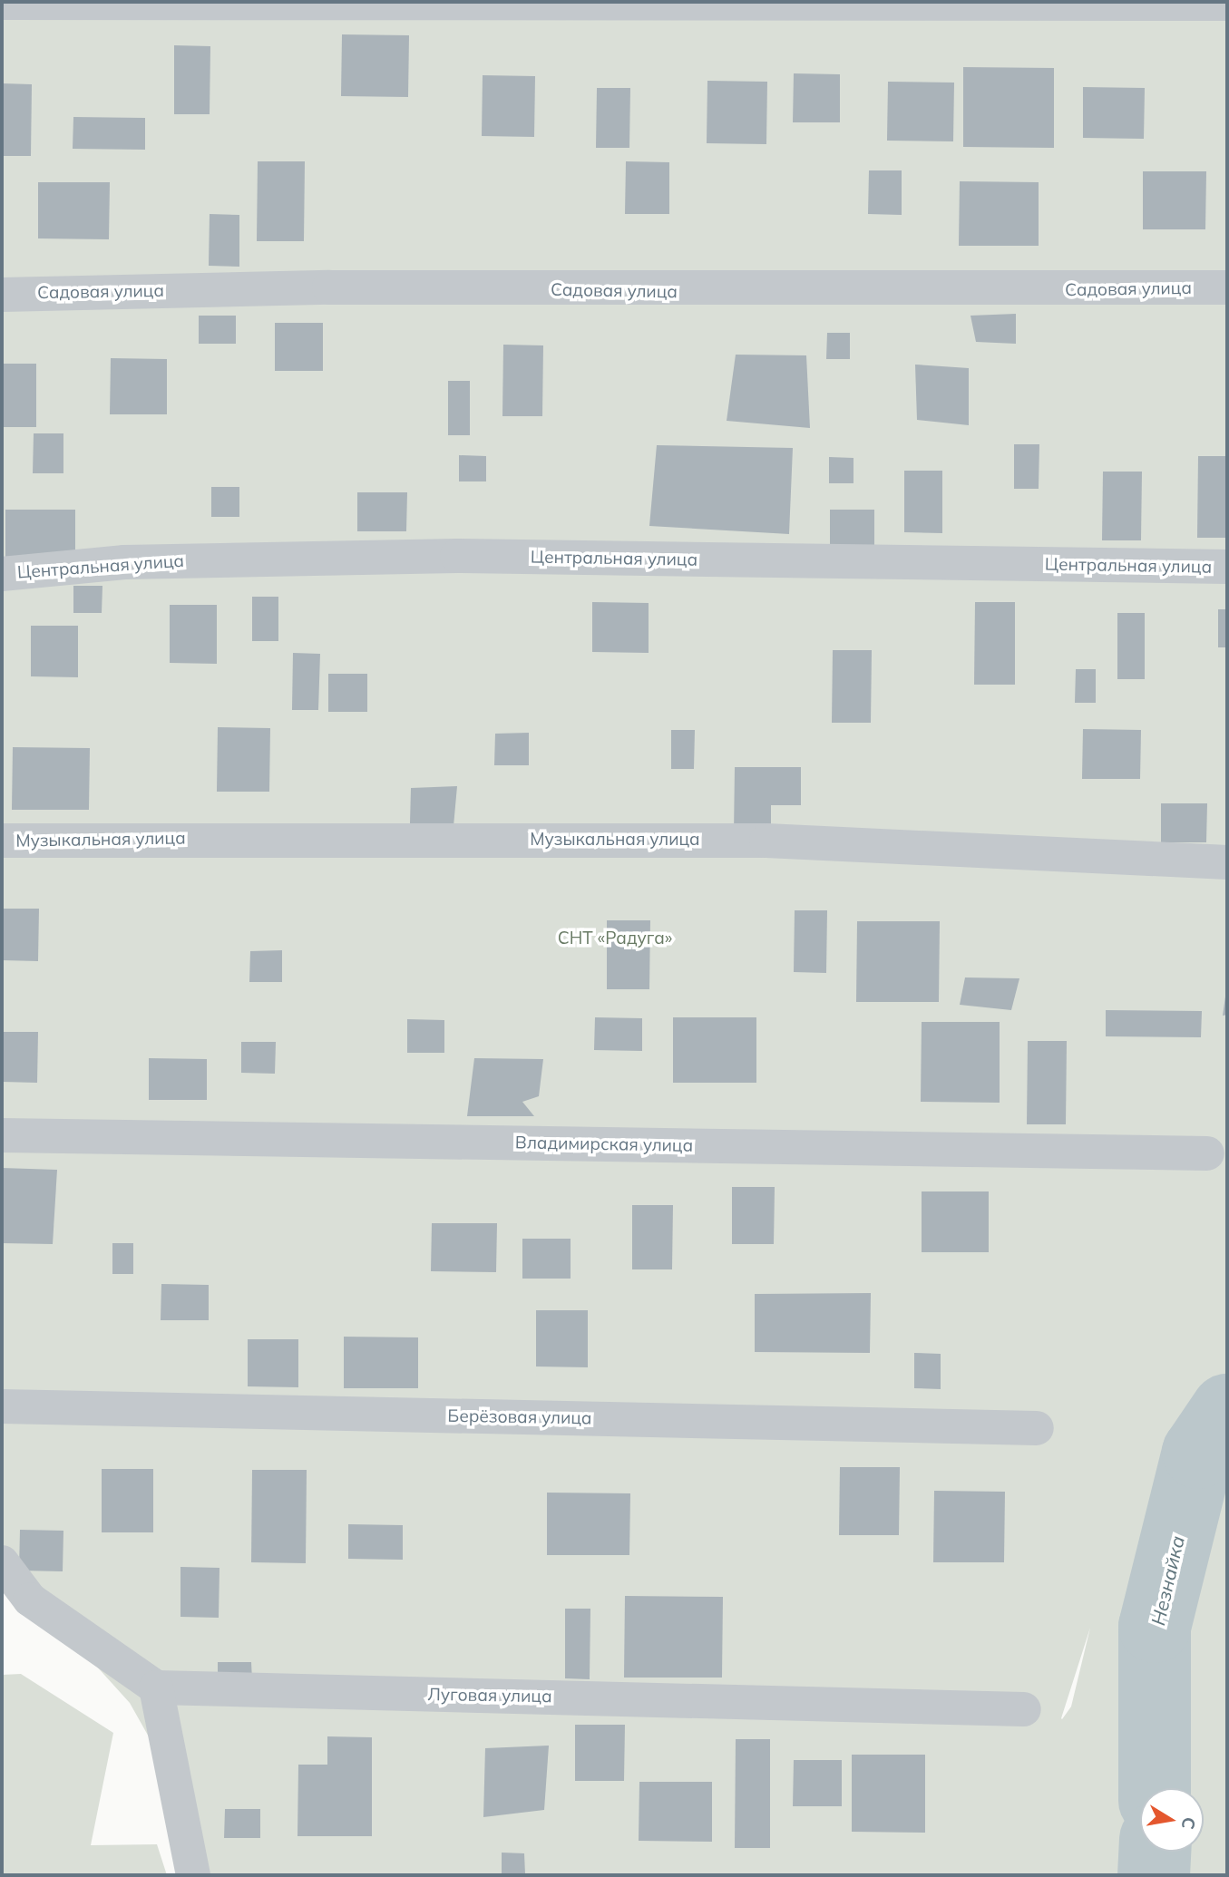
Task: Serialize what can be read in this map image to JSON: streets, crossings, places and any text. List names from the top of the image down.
{
  "streets": {
    "street": [
      "Садовая улица",
      "Центральная улица",
      "Музыкальная улица",
      "Владимирская улица",
      "Берёзовая улица",
      "Луговая улица"
    ]
  },
  "water": ["Незнайка"],
  "parks": ["СНТ «Радуга»"],
  "north": "right"
}
